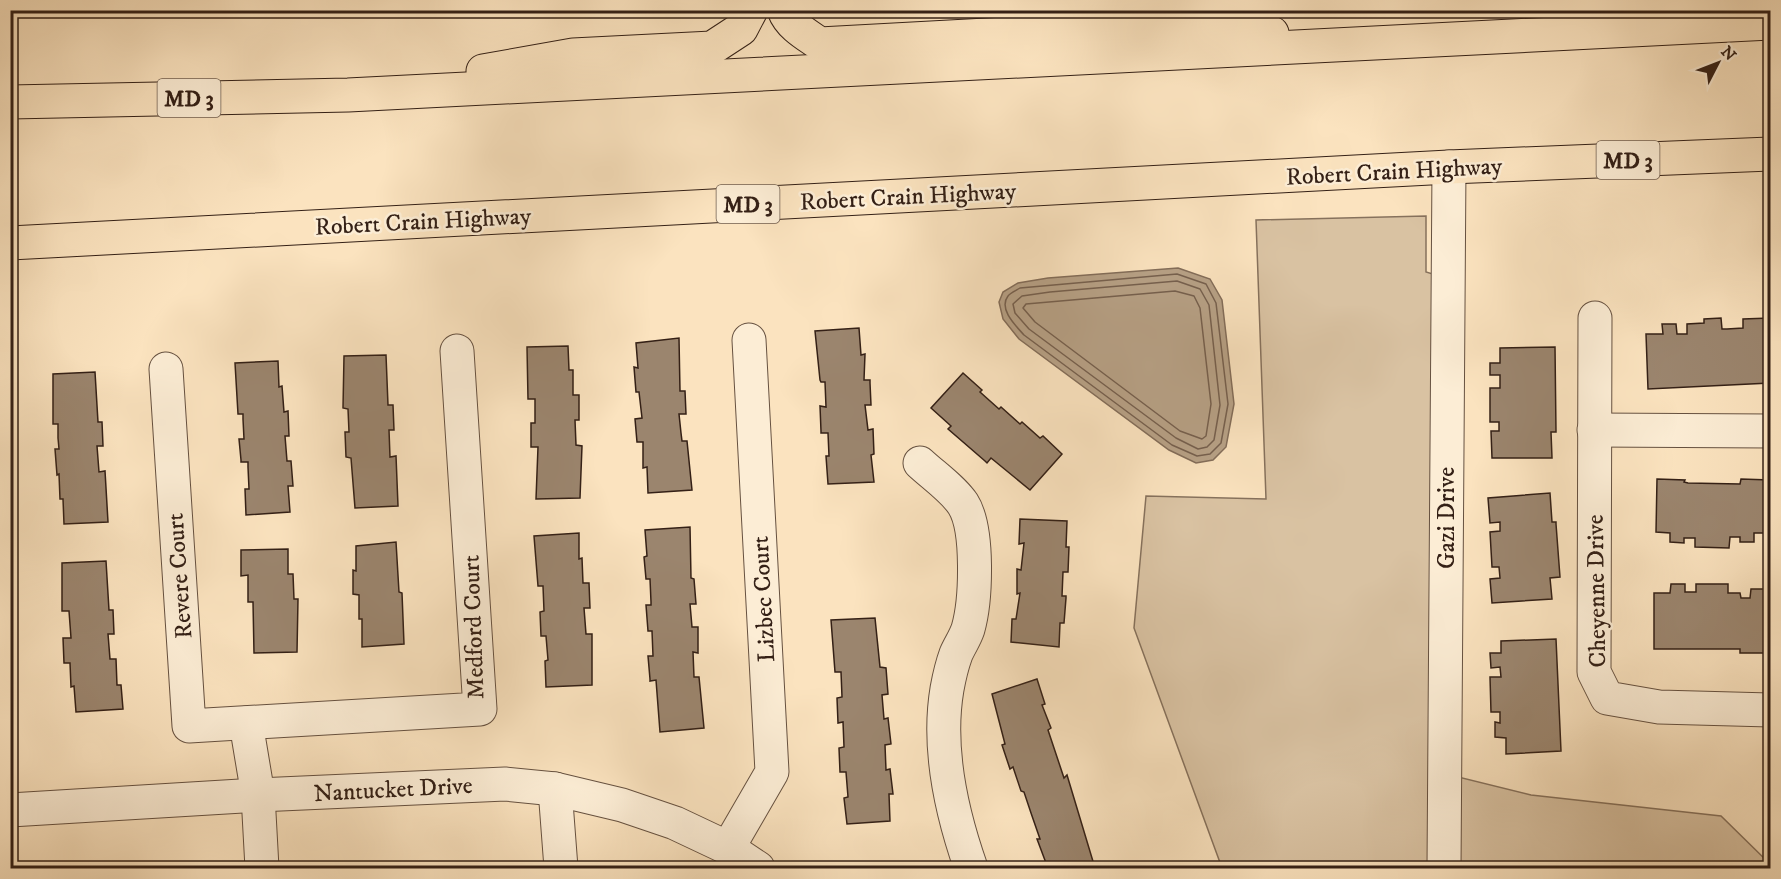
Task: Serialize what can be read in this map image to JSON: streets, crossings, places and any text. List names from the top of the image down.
{
  "streets": {
    "highway": ["MD 3", "Robert Crain Highway"],
    "street": [
      "Gazi Drive",
      "Revere Court",
      "Cheyenne Drive",
      "Lizbec Court",
      "Medford Court",
      "Nantucket Drive"
    ]
  },
  "crossings": [
    ["Robert Crain Highway", "Gazi Drive"],
    ["Revere Court", "Medford Court"],
    ["Lizbec Court", "Nantucket Drive"]
  ],
  "north": "top right"
}
